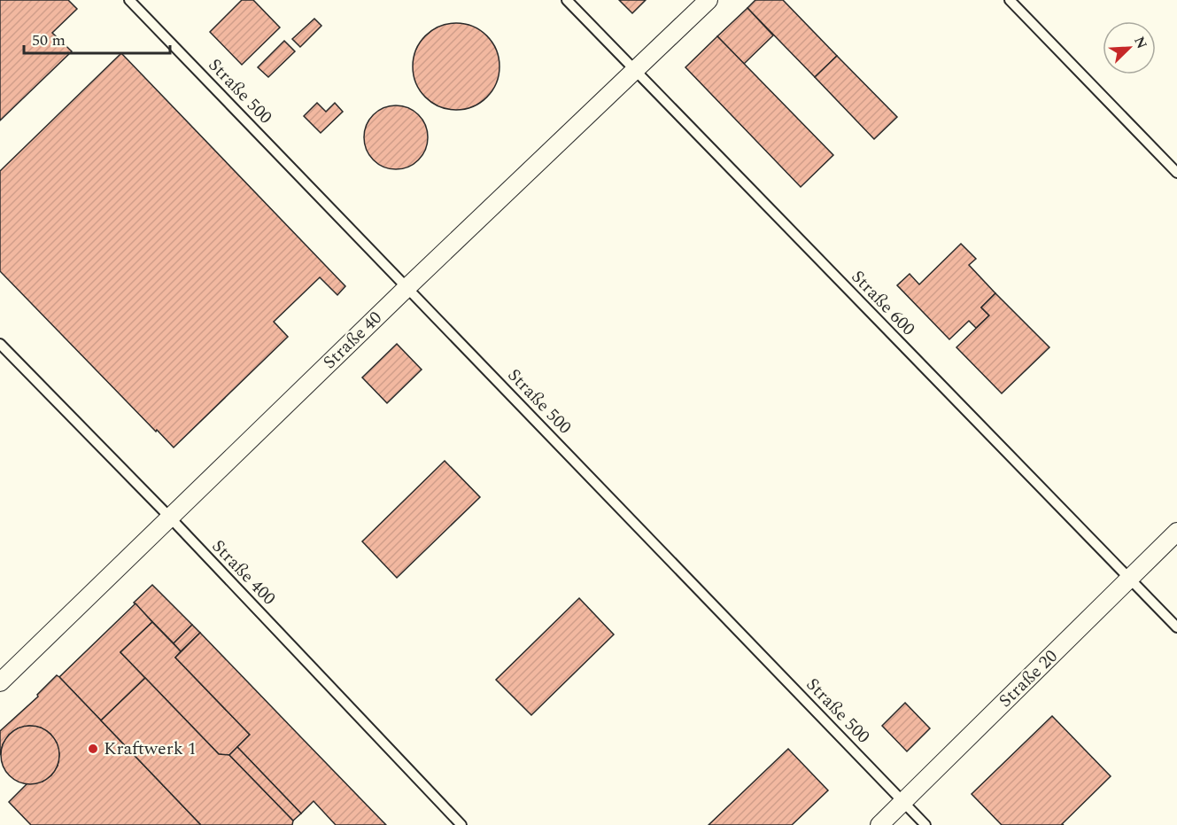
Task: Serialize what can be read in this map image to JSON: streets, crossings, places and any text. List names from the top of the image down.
{
  "streets": {
    "street": ["Straße 40", "Straße 20"],
    "lane": ["Straße 500", "Straße 600", "Straße 400"]
  },
  "crossings": [
    ["Straße 500", "Straße 40"],
    ["Straße 500", "Straße 20"],
    ["Straße 600", "Straße 40"],
    ["Straße 600", "Straße 20"],
    ["Straße 40", "Straße 400"]
  ],
  "places": ["Kraftwerk 1"],
  "scale_bar": "50 m",
  "north": "top right"
}
